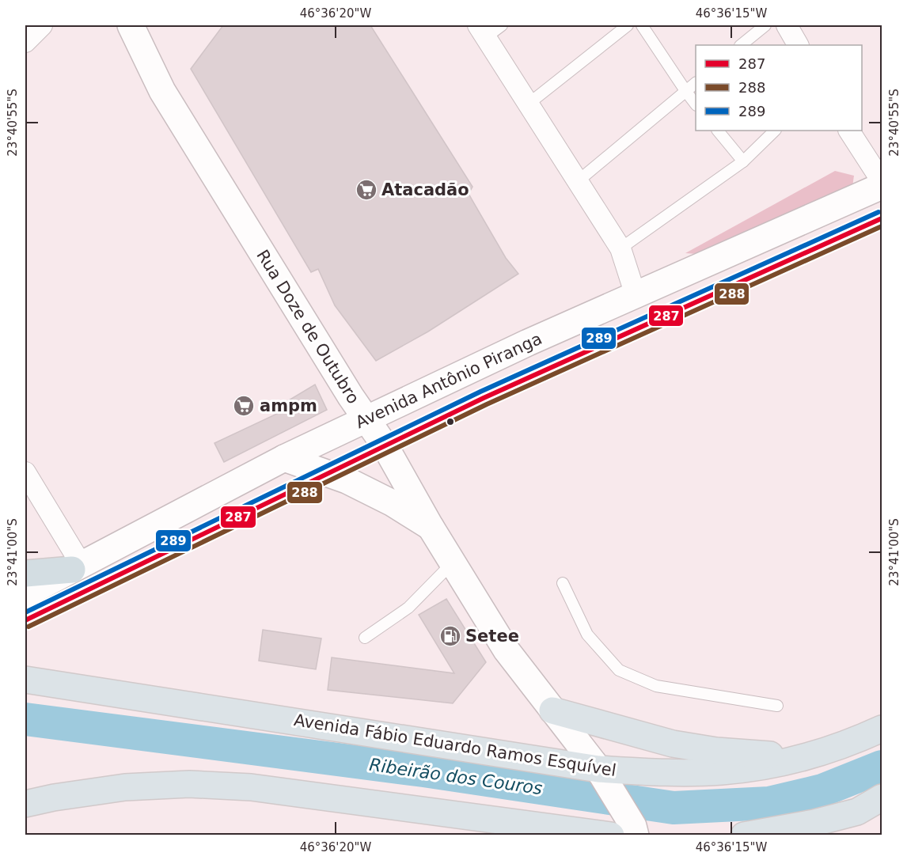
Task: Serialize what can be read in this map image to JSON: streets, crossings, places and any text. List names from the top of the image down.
{
  "streets": {
    "highway": ["Avenida Fábio Eduardo Ramos Esquível"],
    "main road": ["Rua Doze de Outubro", "Avenida Antônio Piranga"]
  },
  "crossings": [
    ["Rua Doze de Outubro", "Avenida Antônio Piranga"],
    ["Rua Doze de Outubro", "Avenida Fábio Eduardo Ramos Esquível"]
  ],
  "water": ["Ribeirão dos Couros"],
  "places": {
    "supermarket": ["Atacadão", "ampm"],
    "fuel station": ["Setee"]
  },
  "lines": ["transit line 289", "transit line 287", "transit line 288"],
  "legend": ["287", "288", "289"],
  "coordinates": [
    "46°36'20\"W",
    "46°36'15\"W",
    "23°40'55\"S",
    "23°41'00\"S"
  ]
}
